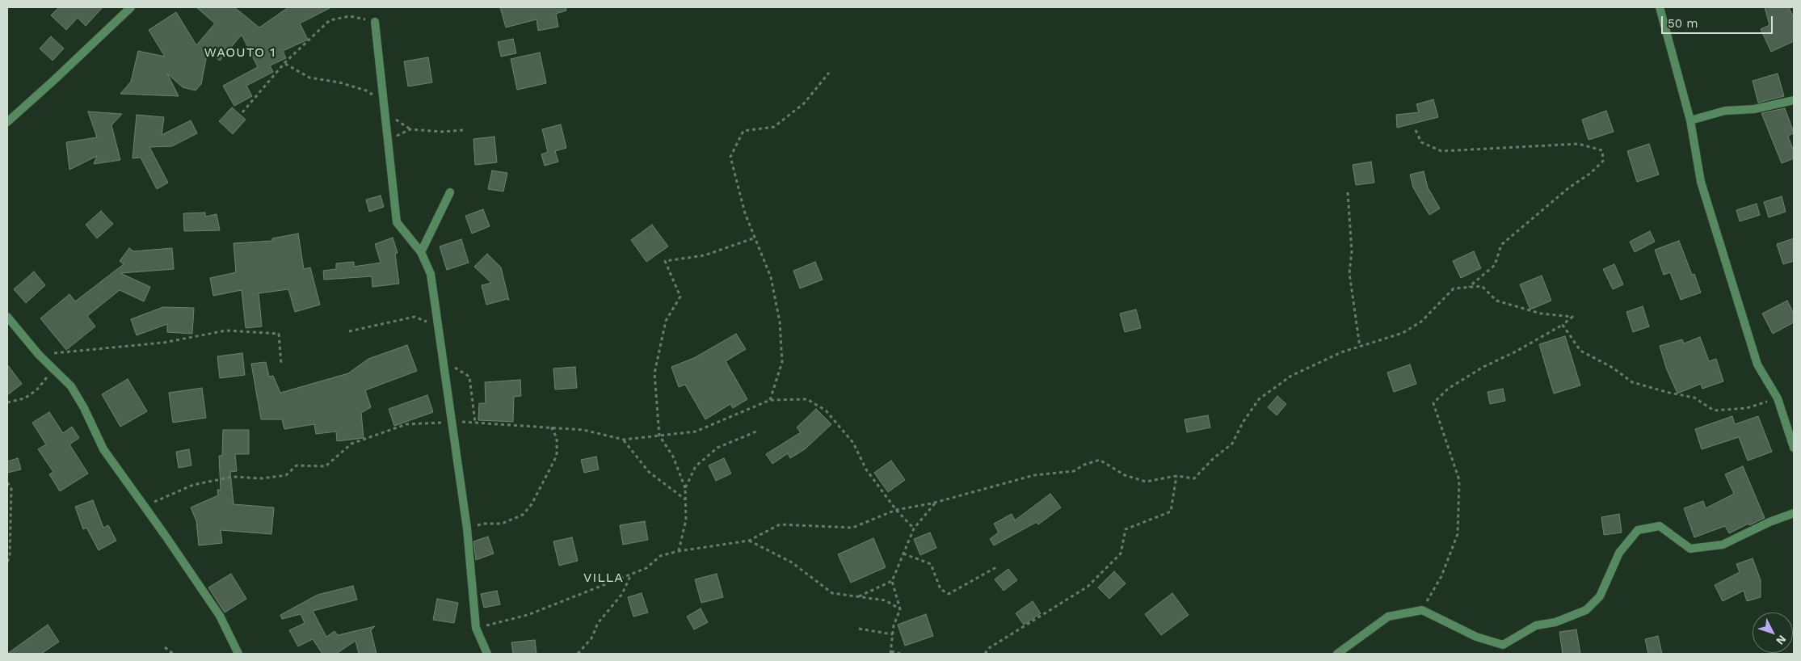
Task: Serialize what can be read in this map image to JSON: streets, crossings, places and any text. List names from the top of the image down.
{
  "districts": ["WAOUTO 1", "VILLA"],
  "scale_bar": "50 m",
  "north": "bottom right"
}
